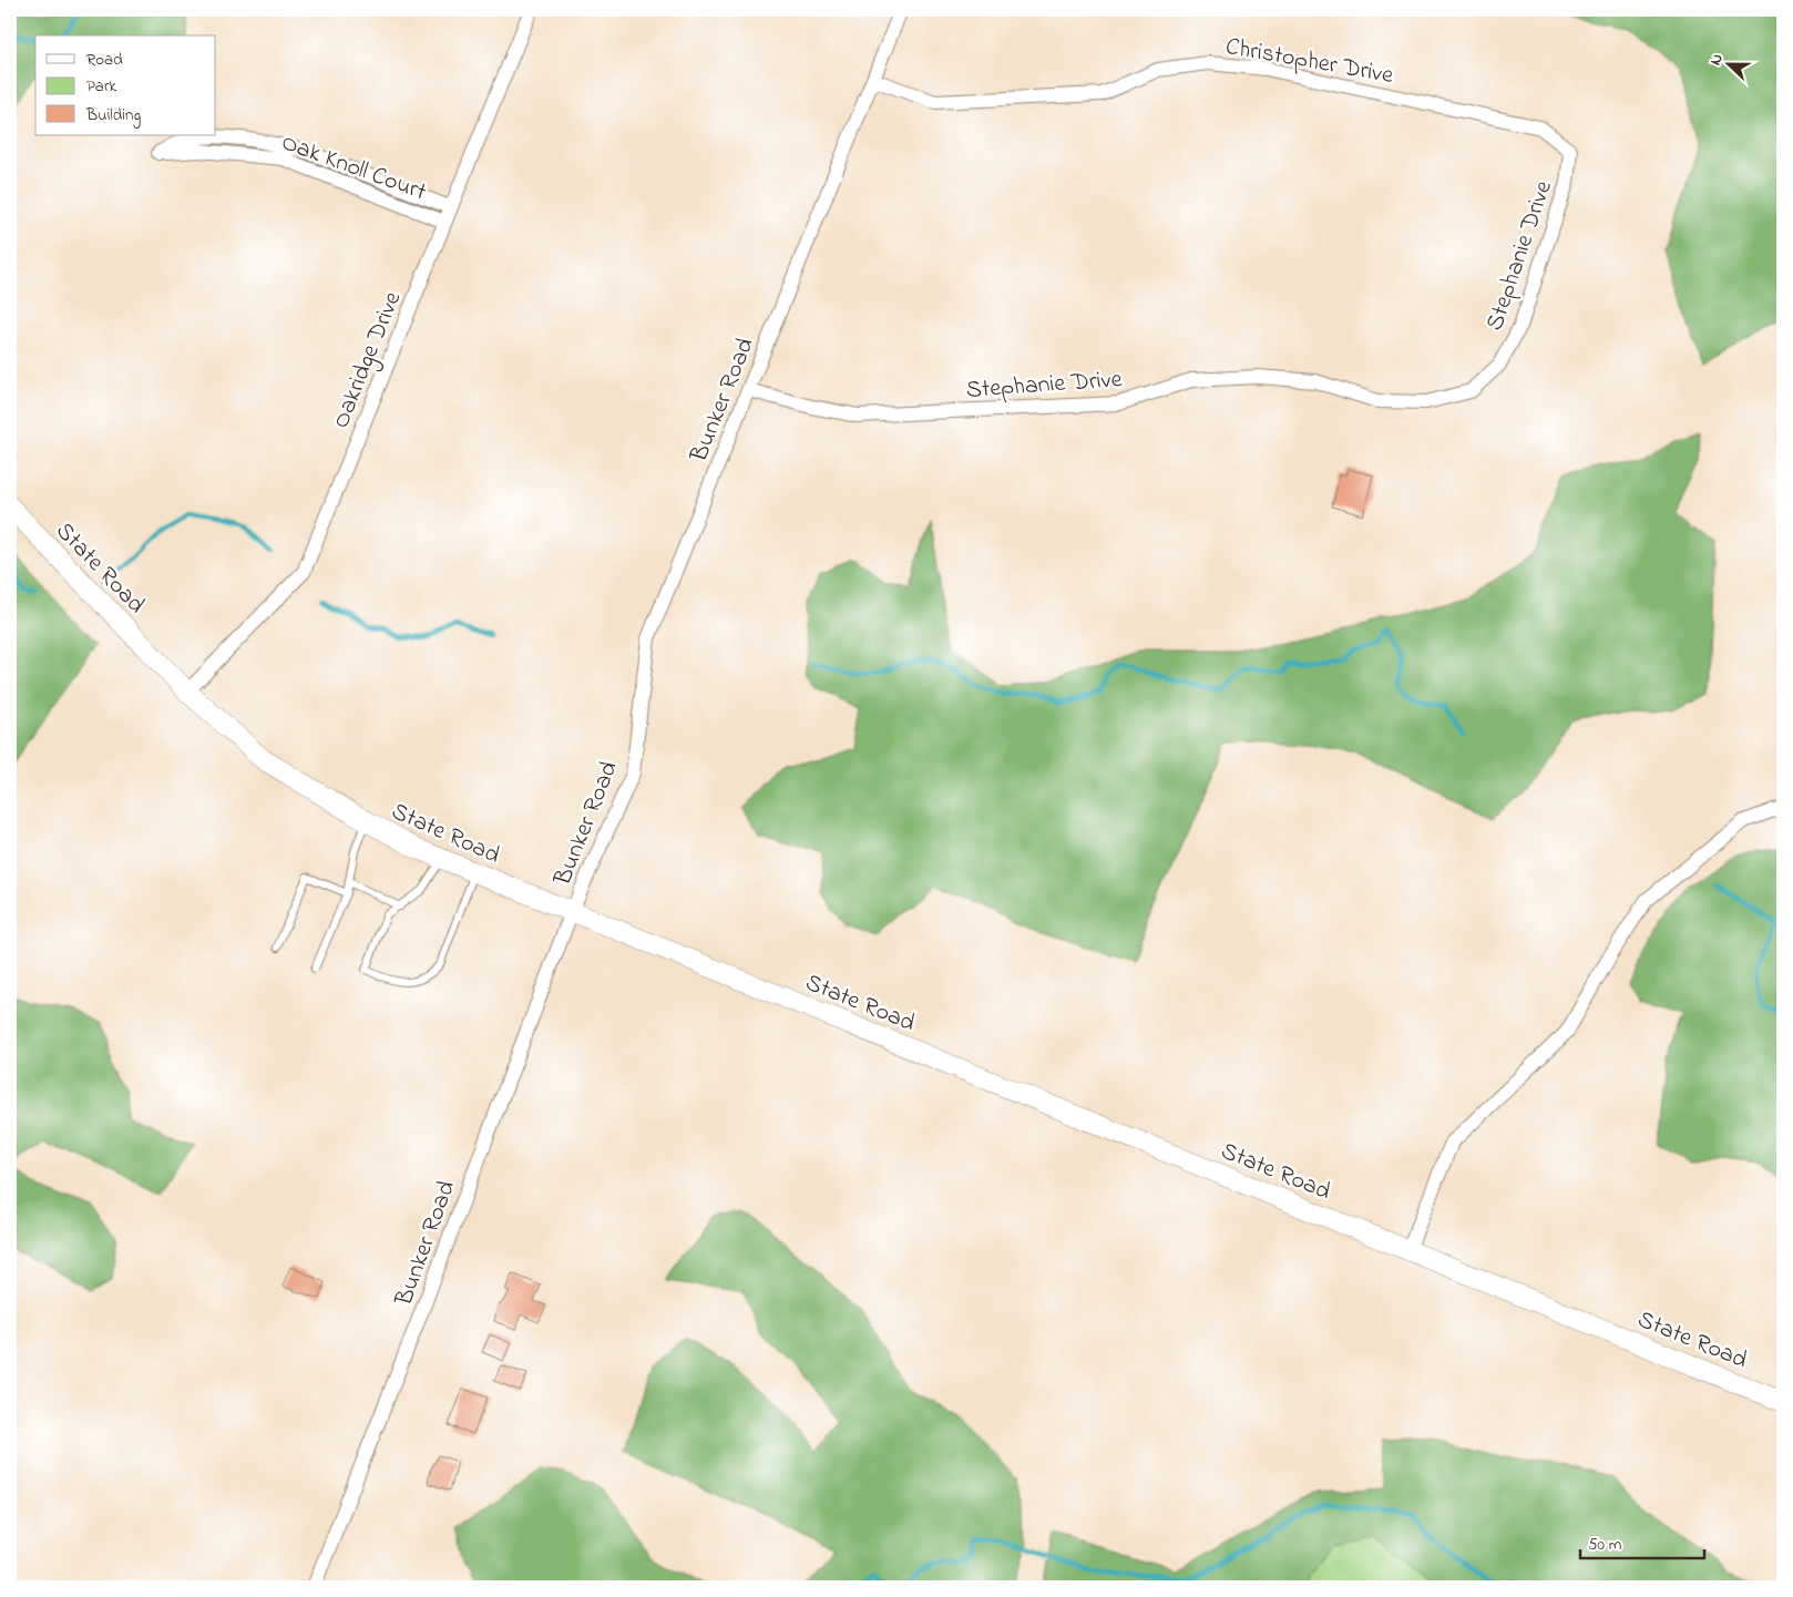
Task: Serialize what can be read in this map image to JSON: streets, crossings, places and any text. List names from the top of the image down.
{
  "streets": {
    "main road": ["State Road"],
    "street": [
      "Christopher Drive",
      "Oak Knoll Court",
      "Stephanie Drive",
      "Oakridge Drive",
      "Bunker Road"
    ]
  },
  "crossings": [
    ["Christopher Drive", "Stephanie Drive"],
    ["Christopher Drive", "Bunker Road"],
    ["Oak Knoll Court", "Oakridge Drive"],
    ["Stephanie Drive", "Bunker Road"],
    ["Oakridge Drive", "State Road"],
    ["Bunker Road", "State Road"]
  ],
  "legend": ["Road", "Park", "Building"],
  "scale_bar": "50 m",
  "north": "left"
}
